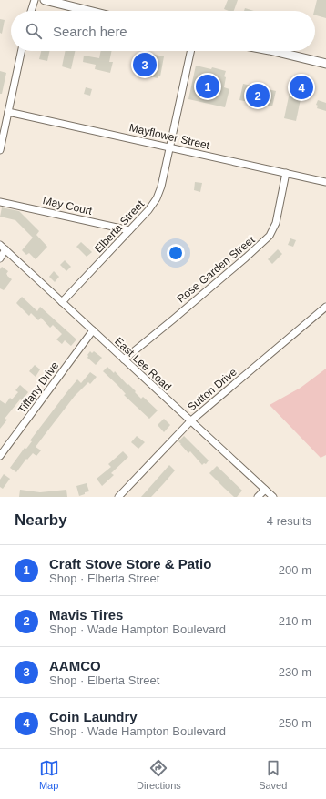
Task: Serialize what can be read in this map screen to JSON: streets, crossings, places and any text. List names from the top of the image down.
{
  "streets": {
    "street": [
      "Mayflower Street",
      "May Court",
      "Elberta Street",
      "Rose Garden Street",
      "East Lee Road",
      "Tiffany Drive",
      "Sutton Drive"
    ]
  },
  "crossings": [
    ["Mayflower Street", "Elberta Street"],
    ["Mayflower Street", "Rose Garden Street"],
    ["May Court", "Elberta Street"],
    ["Elberta Street", "East Lee Road"],
    ["Rose Garden Street", "East Lee Road"],
    ["East Lee Road", "Tiffany Drive"],
    ["East Lee Road", "Sutton Drive"]
  ],
  "page": {
    "search": "Search here",
    "pins": [
      "3",
      "1",
      "4",
      "2"
    ],
    "heading": ["Nearby", "4 results"],
    "list": [
      {
        "mark": "1",
        "name": "Craft Stove Store & Patio",
        "note": "Shop · Elberta Street",
        "value": "200 m"
      },
      {
        "mark": "2",
        "name": "Mavis Tires",
        "note": "Shop · Wade Hampton Boulevard",
        "value": "210 m"
      },
      {
        "mark": "3",
        "name": "AAMCO",
        "note": "Shop · Elberta Street",
        "value": "230 m"
      },
      {
        "mark": "4",
        "name": "Coin Laundry",
        "note": "Shop · Wade Hampton Boulevard",
        "value": "250 m"
      }
    ],
    "nav": ["Map", "Directions", "Saved"]
  }
}
